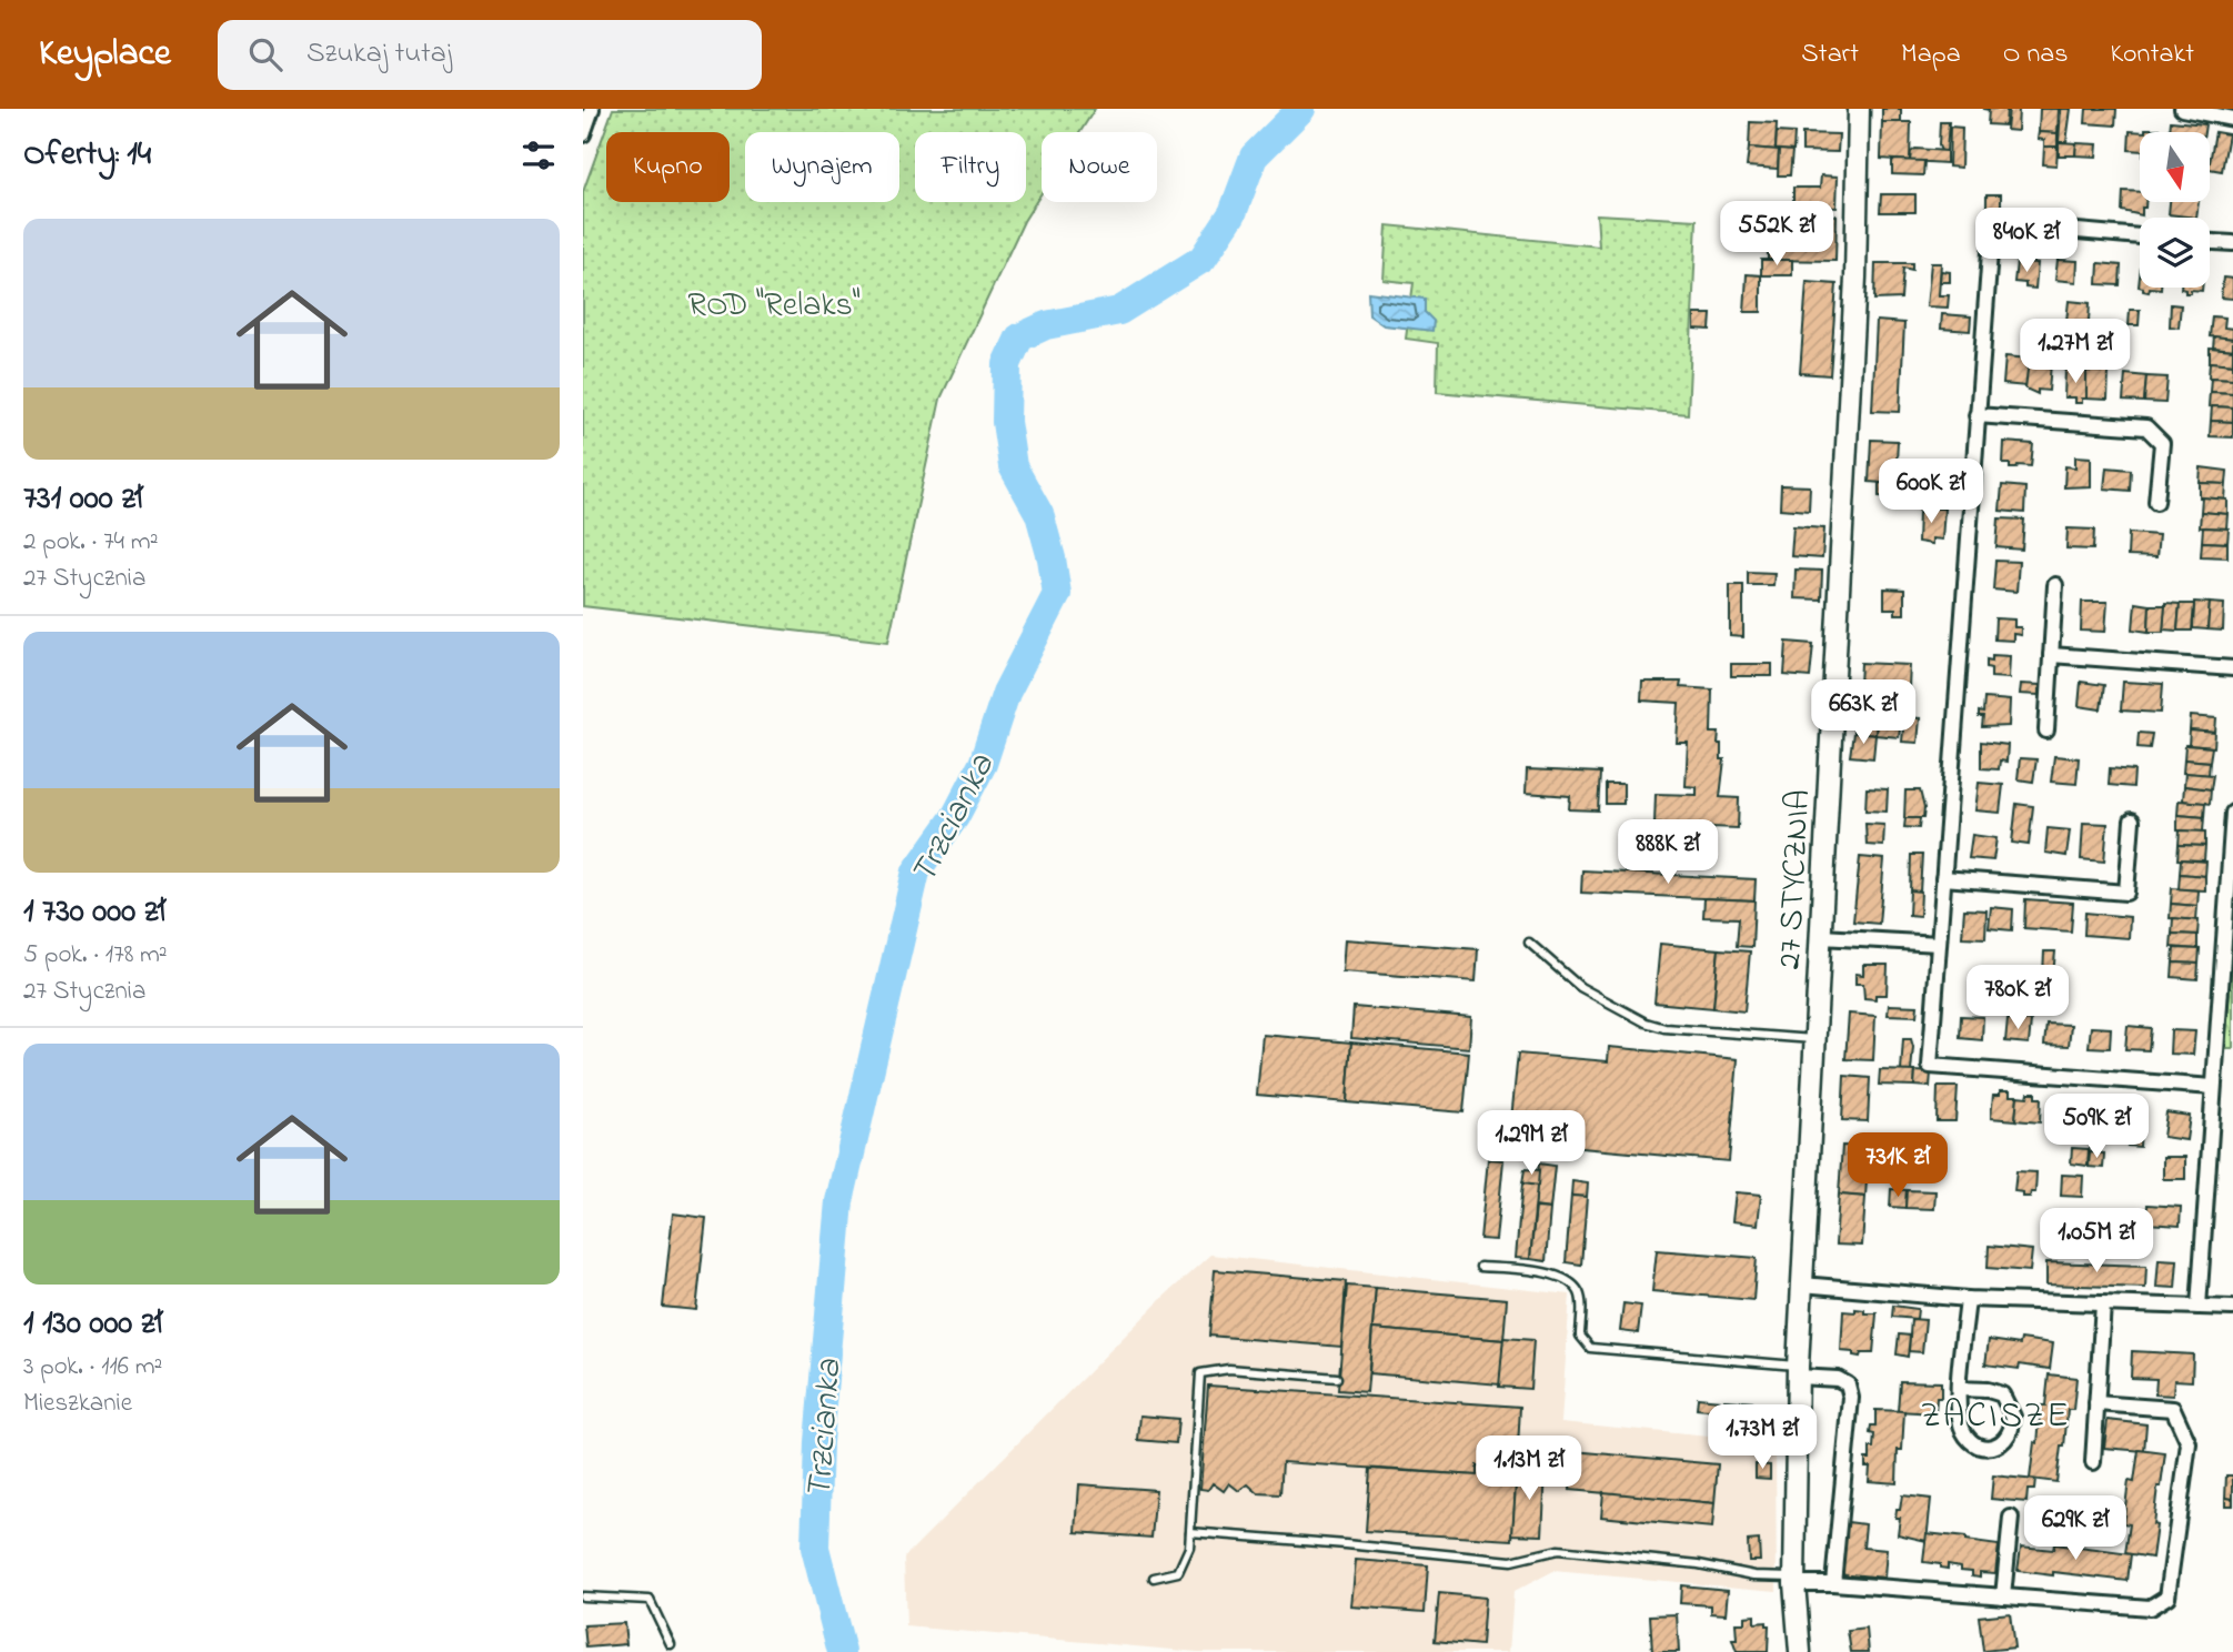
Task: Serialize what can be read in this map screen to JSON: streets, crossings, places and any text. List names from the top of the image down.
{
  "streets": {
    "main road": ["27 STYCZNIA"]
  },
  "districts": ["ZACISZE"],
  "water": ["Trzcianka"],
  "parks": ["ROD \"Relaks\""],
  "north": "bottom",
  "page": {
    "header": "Keyplace",
    "search": "Szukaj tutaj",
    "nav": [
      "Start",
      "Mapa",
      "O nas",
      "Kontakt"
    ],
    "heading": "Oferty: 14",
    "chip": [
      "Kupno",
      "Wynajem",
      "Filtry",
      "Nowe"
    ],
    "price": [
      "552K zł",
      "840K zł",
      "1.27M zł",
      "600K zł",
      "663K zł",
      "888K zł",
      "780K zł",
      "509K zł",
      "1.29M zł",
      "731K zł",
      "1.05M zł",
      "1.73M zł",
      "1.13M zł",
      "629K zł"
    ],
    "list": [
      {
        "name": "731 000 zł",
        "note": "2 pok. · 74 m² · 27 Stycznia"
      },
      {
        "name": "1 730 000 zł",
        "note": "5 pok. · 178 m² · 27 Stycznia"
      },
      {
        "name": "1 130 000 zł",
        "note": "3 pok. · 116 m² · Mieszkanie"
      }
    ]
  }
}
